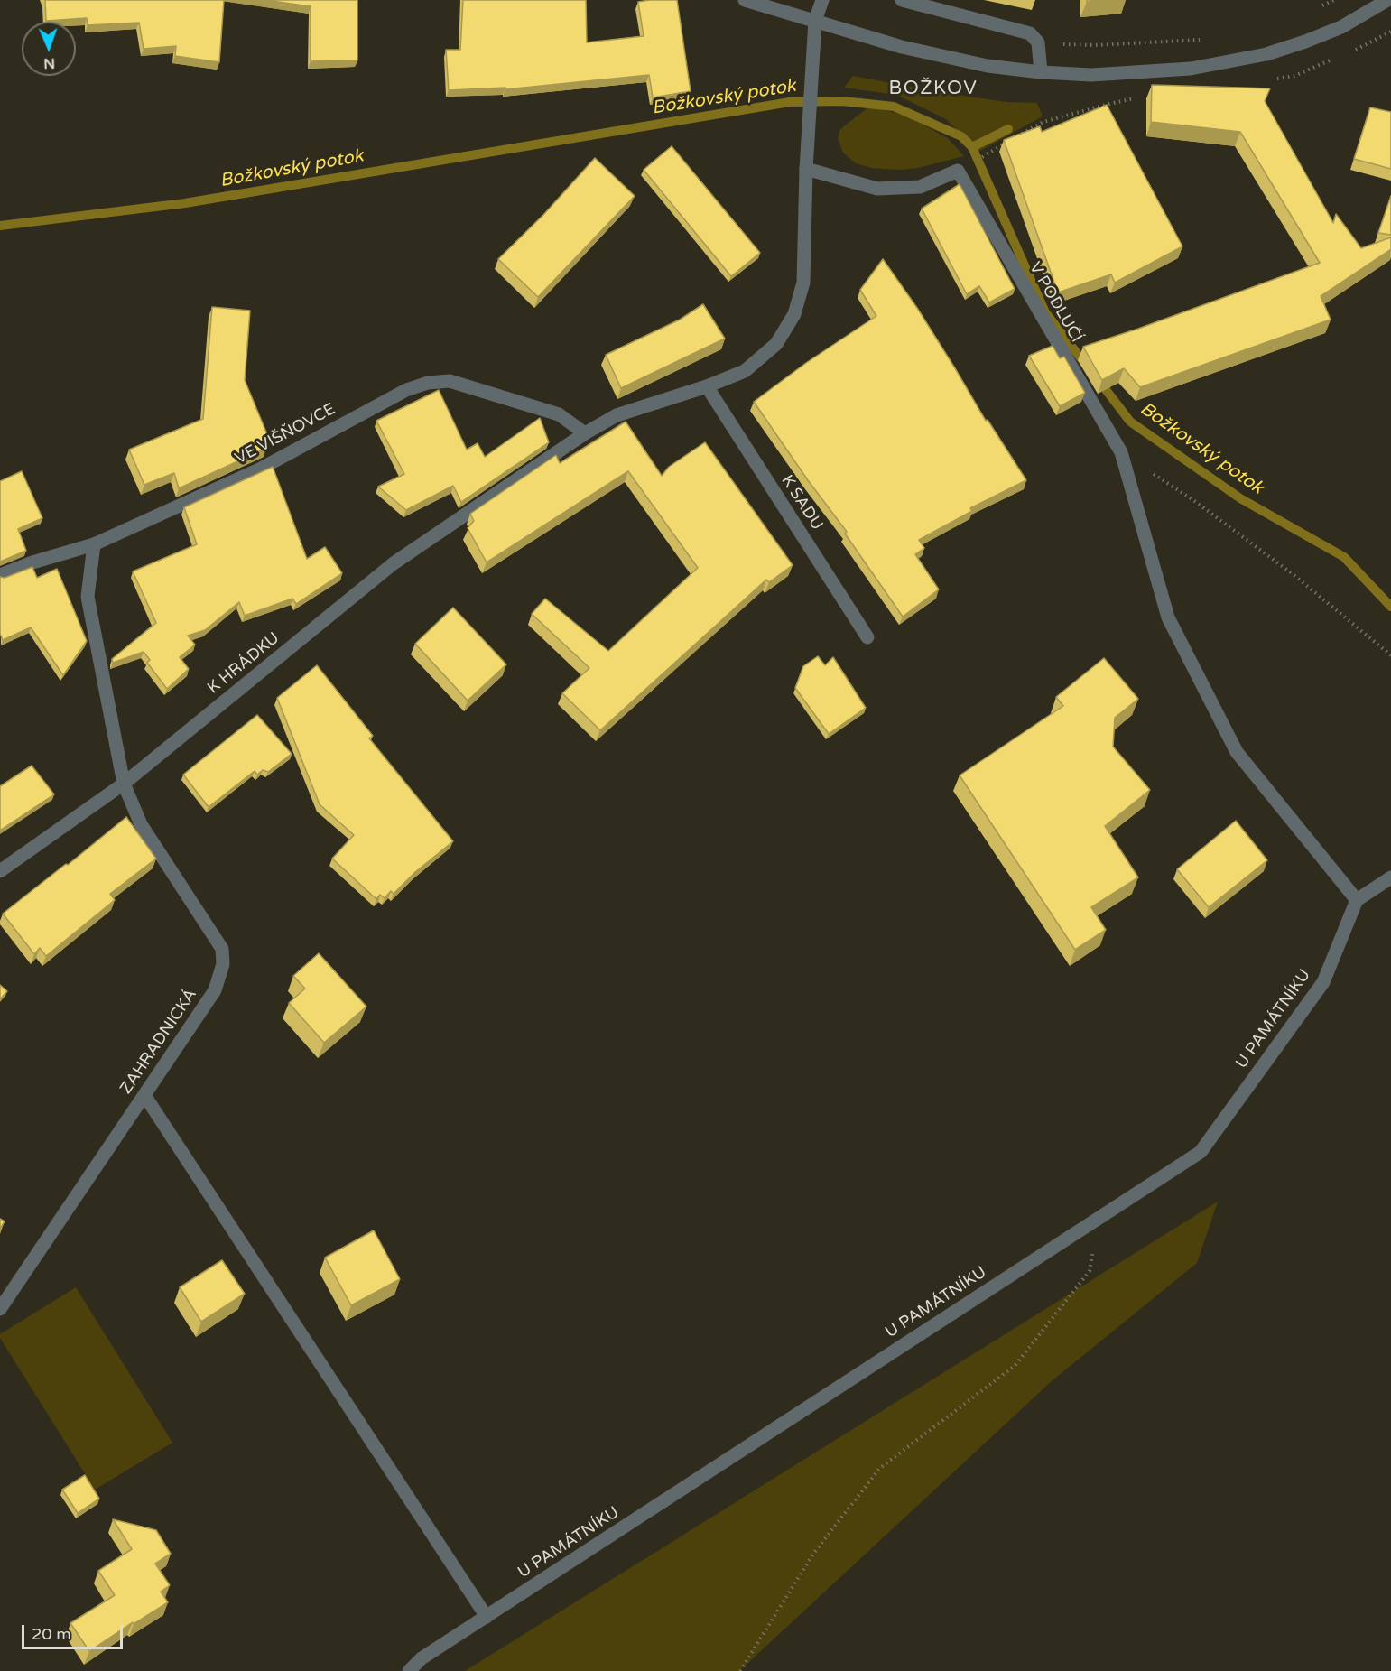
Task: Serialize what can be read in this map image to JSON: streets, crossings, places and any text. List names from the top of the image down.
{
  "streets": {
    "street": [
      "V PODLUČÍ",
      "VE VIŠŇOVCE",
      "K SADU",
      "K HRÁDKU",
      "U PAMÁTNÍKU",
      "ZAHRADNICKÁ"
    ]
  },
  "crossings": [
    ["V PODLUČÍ", "K HRÁDKU"],
    ["V PODLUČÍ", "U PAMÁTNÍKU"],
    ["VE VIŠŇOVCE", "K HRÁDKU"],
    ["K SADU", "K HRÁDKU"],
    ["K HRÁDKU", "ZAHRADNICKÁ"]
  ],
  "districts": ["BOŽKOV"],
  "water": ["Božkovský potok"],
  "scale_bar": "20 m",
  "north": "bottom"
}
